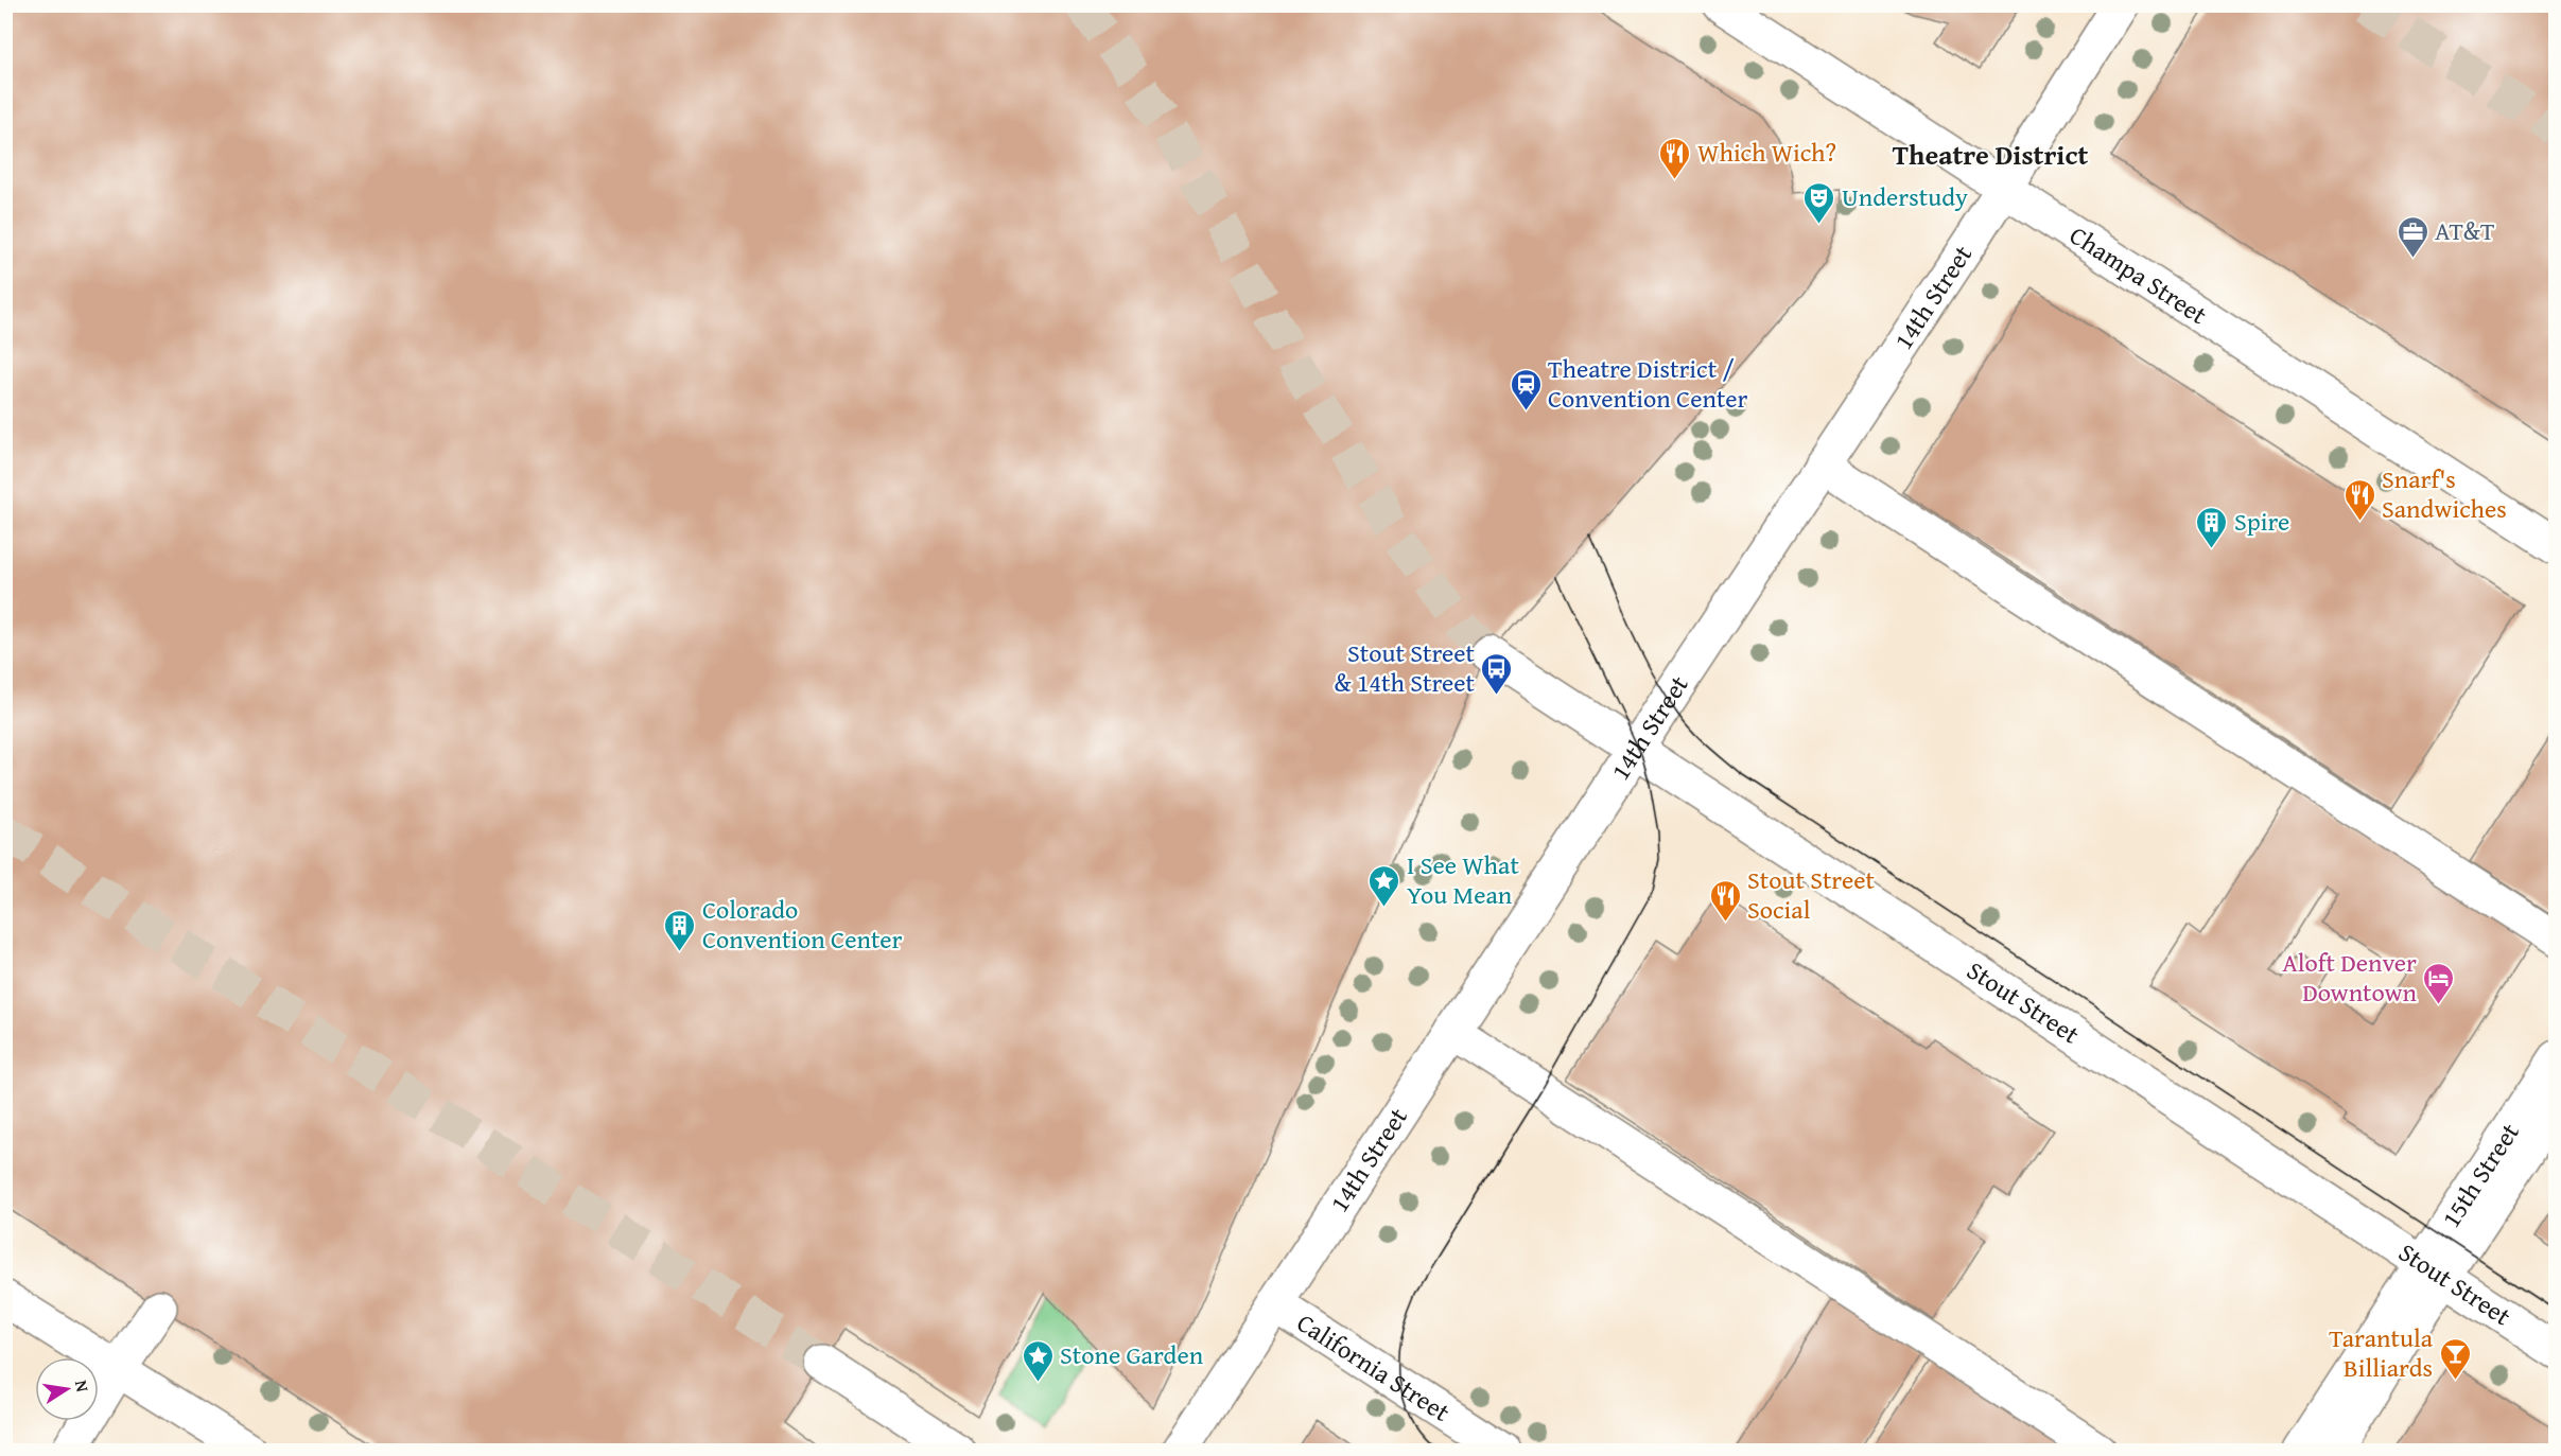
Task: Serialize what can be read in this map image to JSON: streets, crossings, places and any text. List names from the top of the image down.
{
  "streets": {
    "main road": [
      "Champa Street",
      "14th Street",
      "Stout Street",
      "15th Street",
      "California Street"
    ]
  },
  "crossings": [
    ["Champa Street", "14th Street"],
    ["14th Street", "Stout Street"],
    ["14th Street", "California Street"],
    ["Stout Street", "15th Street"]
  ],
  "districts": ["Theatre District"],
  "places": {
    "restaurant": ["Which Wich?", "Snarf's Sandwiches", "Stout Street Social"],
    "theatre": ["Understudy"],
    "office": ["AT&T"],
    "station": ["Theatre District / Convention Center"],
    "building": ["Spire", "Colorado Convention Center"],
    "bus stop": ["Stout Street & 14th Street"],
    "place": ["I See What You Mean", "Stone Garden"],
    "hotel": ["Aloft Denver Downtown"],
    "bar": ["Tarantula Billiards"]
  },
  "north": "right"
}
